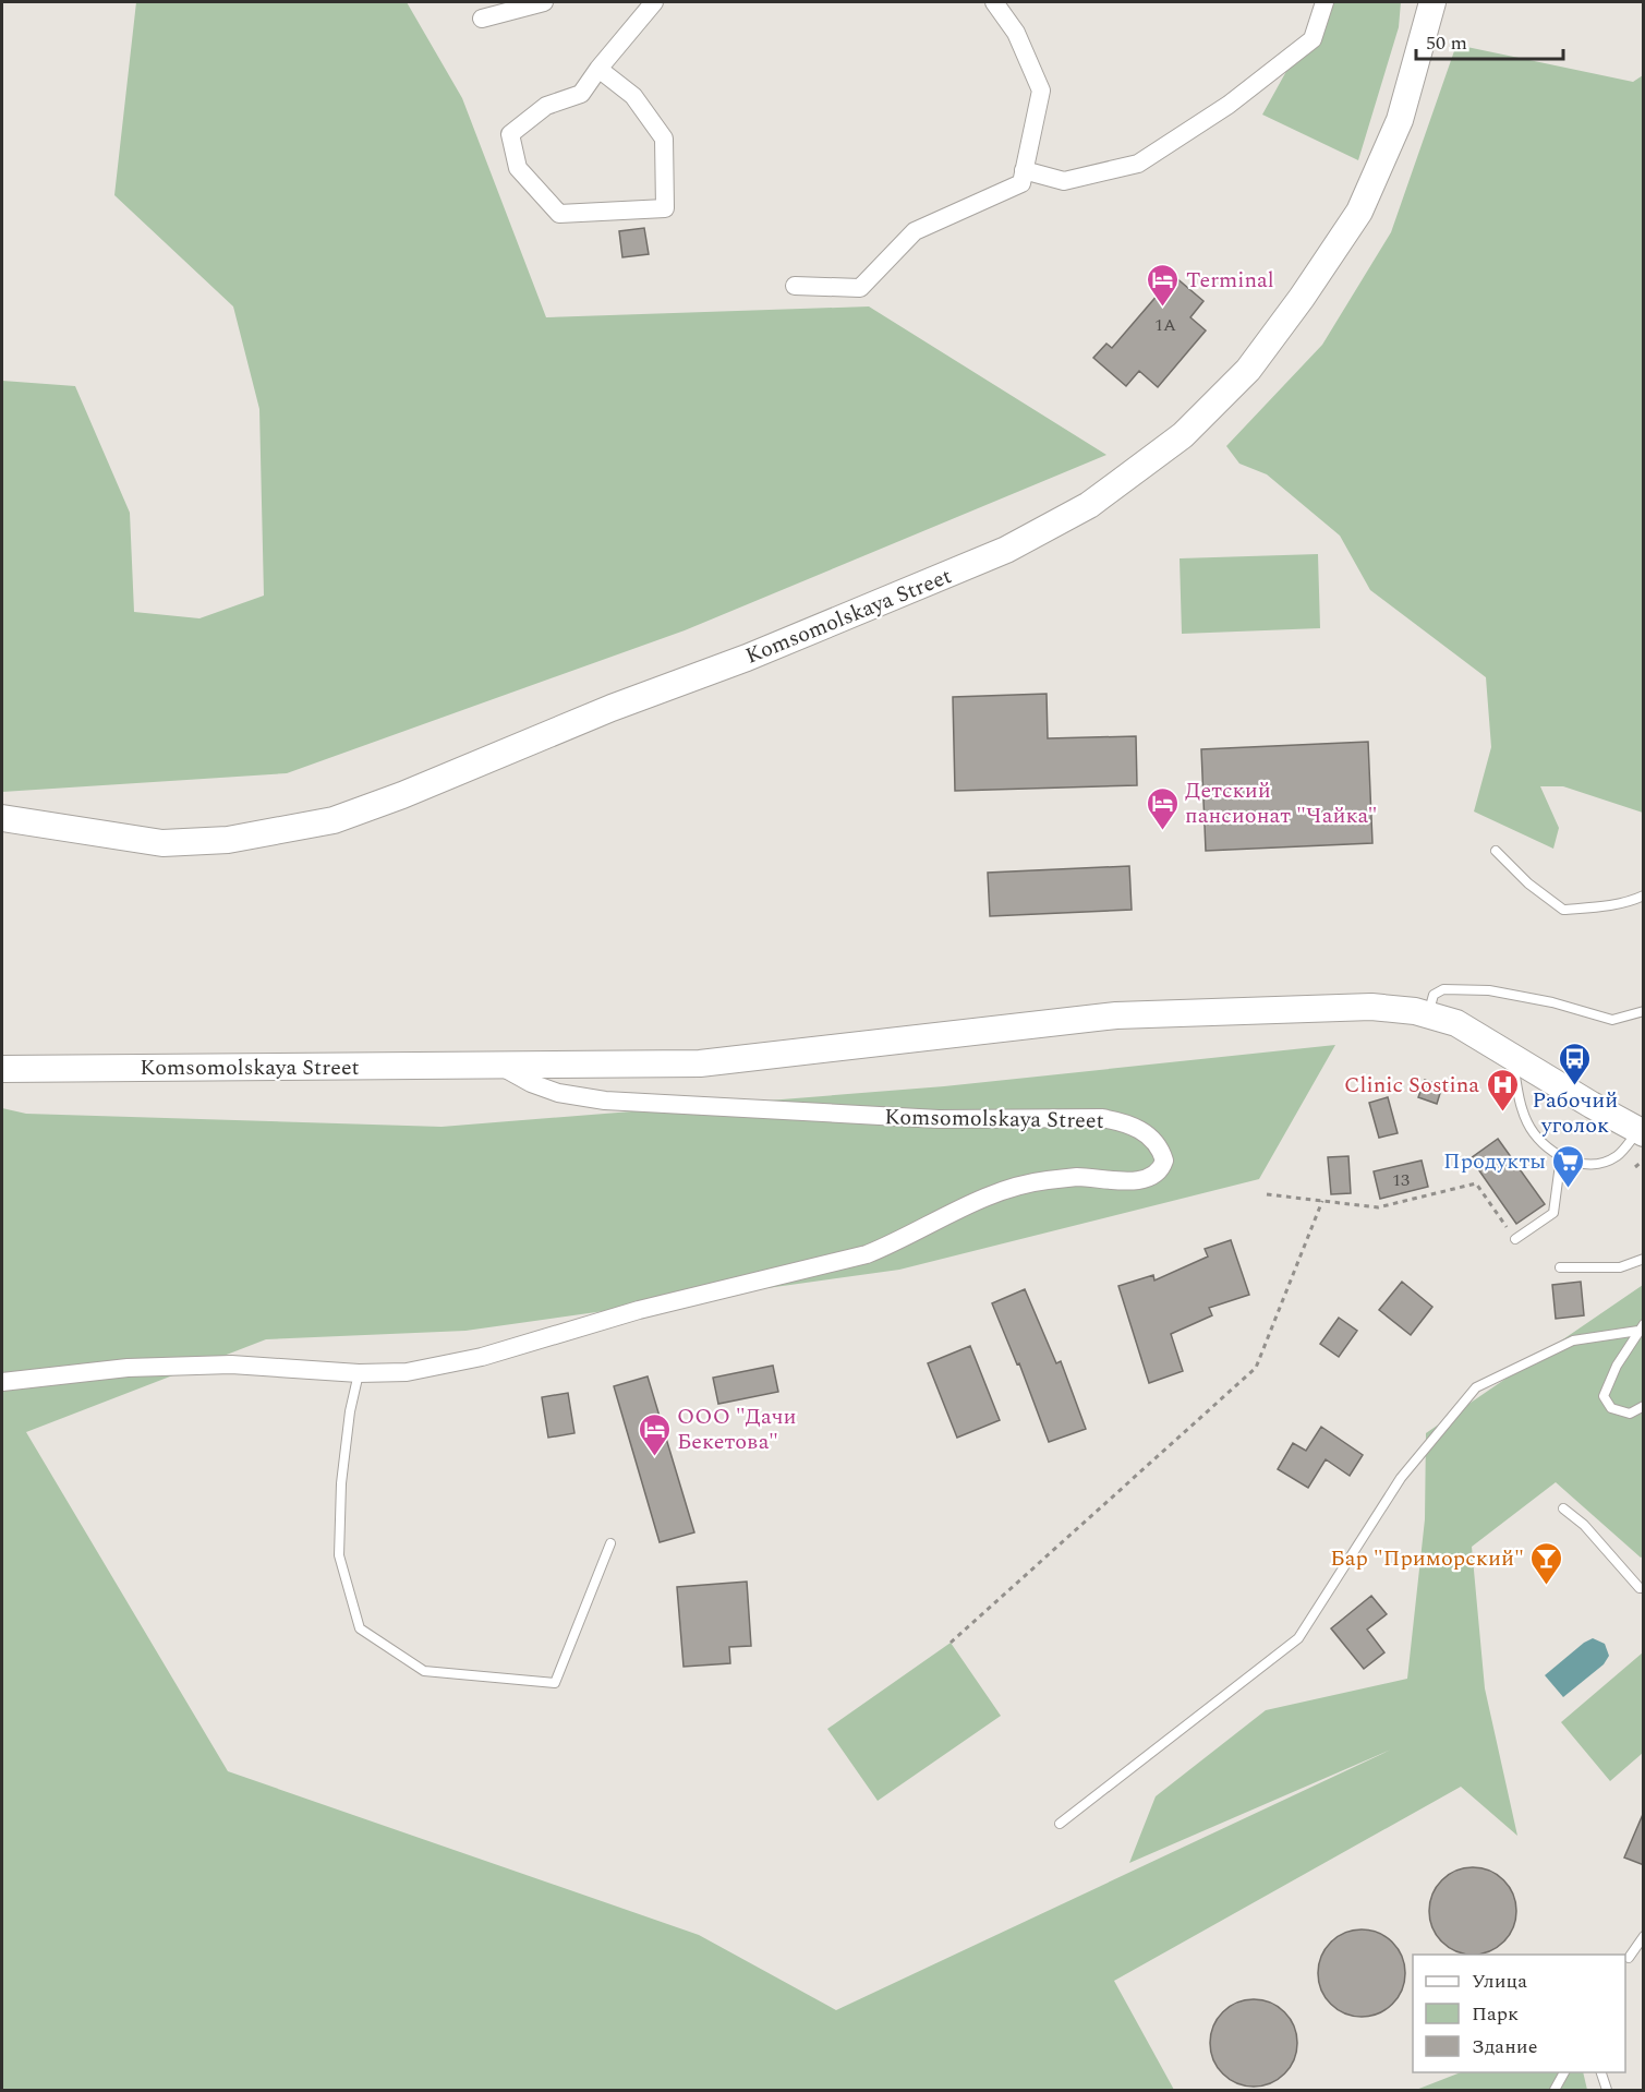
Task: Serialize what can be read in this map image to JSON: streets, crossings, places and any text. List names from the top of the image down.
{
  "streets": {
    "main road": ["Komsomolskaya Street"]
  },
  "places": {
    "hotel": ["Terminal", "Детский пансионат \"Чайка\"", "ООО \"Дачи Бекетова\""],
    "bus stop": ["Рабочий уголок"],
    "hospital": ["Clinic Sostina"],
    "supermarket": ["Продукты"],
    "bar": ["Бар \"Приморский\""]
  },
  "house_numbers": ["1А", "13"],
  "legend": ["Улица", "Парк", "Здание"],
  "scale_bar": "50 m"
}
